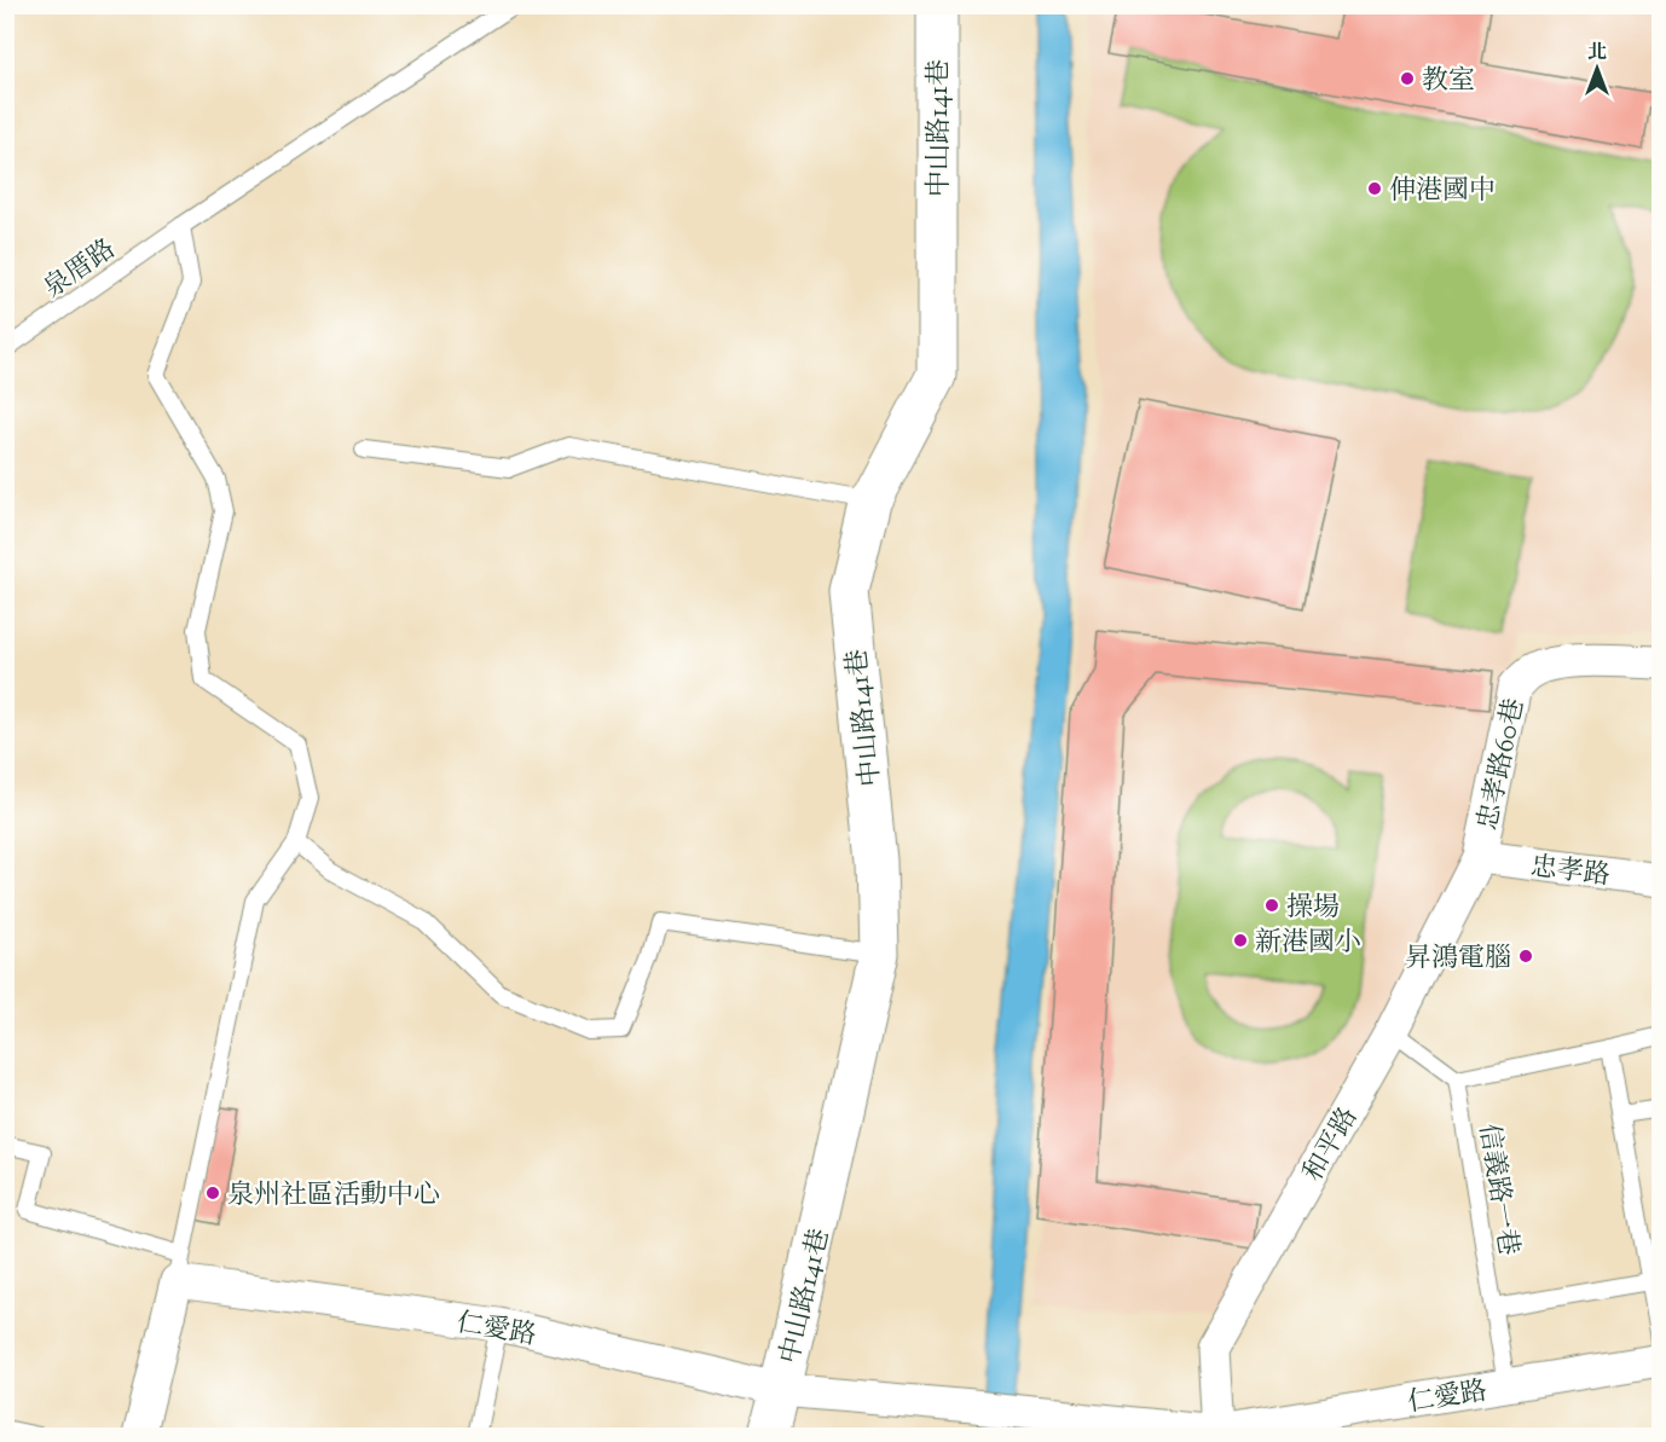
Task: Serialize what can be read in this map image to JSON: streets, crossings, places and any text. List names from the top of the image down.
{
  "streets": {
    "street": [
      "中山路141巷",
      "忠孝路60巷",
      "忠孝路",
      "和平路",
      "仁愛路"
    ],
    "lane": ["泉厝路", "信義路一巷"]
  },
  "crossings": [
    ["中山路141巷", "仁愛路"],
    ["忠孝路60巷", "忠孝路"],
    ["忠孝路60巷", "和平路"],
    ["忠孝路", "和平路"],
    ["和平路", "仁愛路"],
    ["信義路一巷", "仁愛路"]
  ],
  "places": [
    "教室",
    "伸港國中",
    "操場",
    "新港國小",
    "昇鴻電腦",
    "泉州社區活動中心"
  ],
  "north": "top"
}
